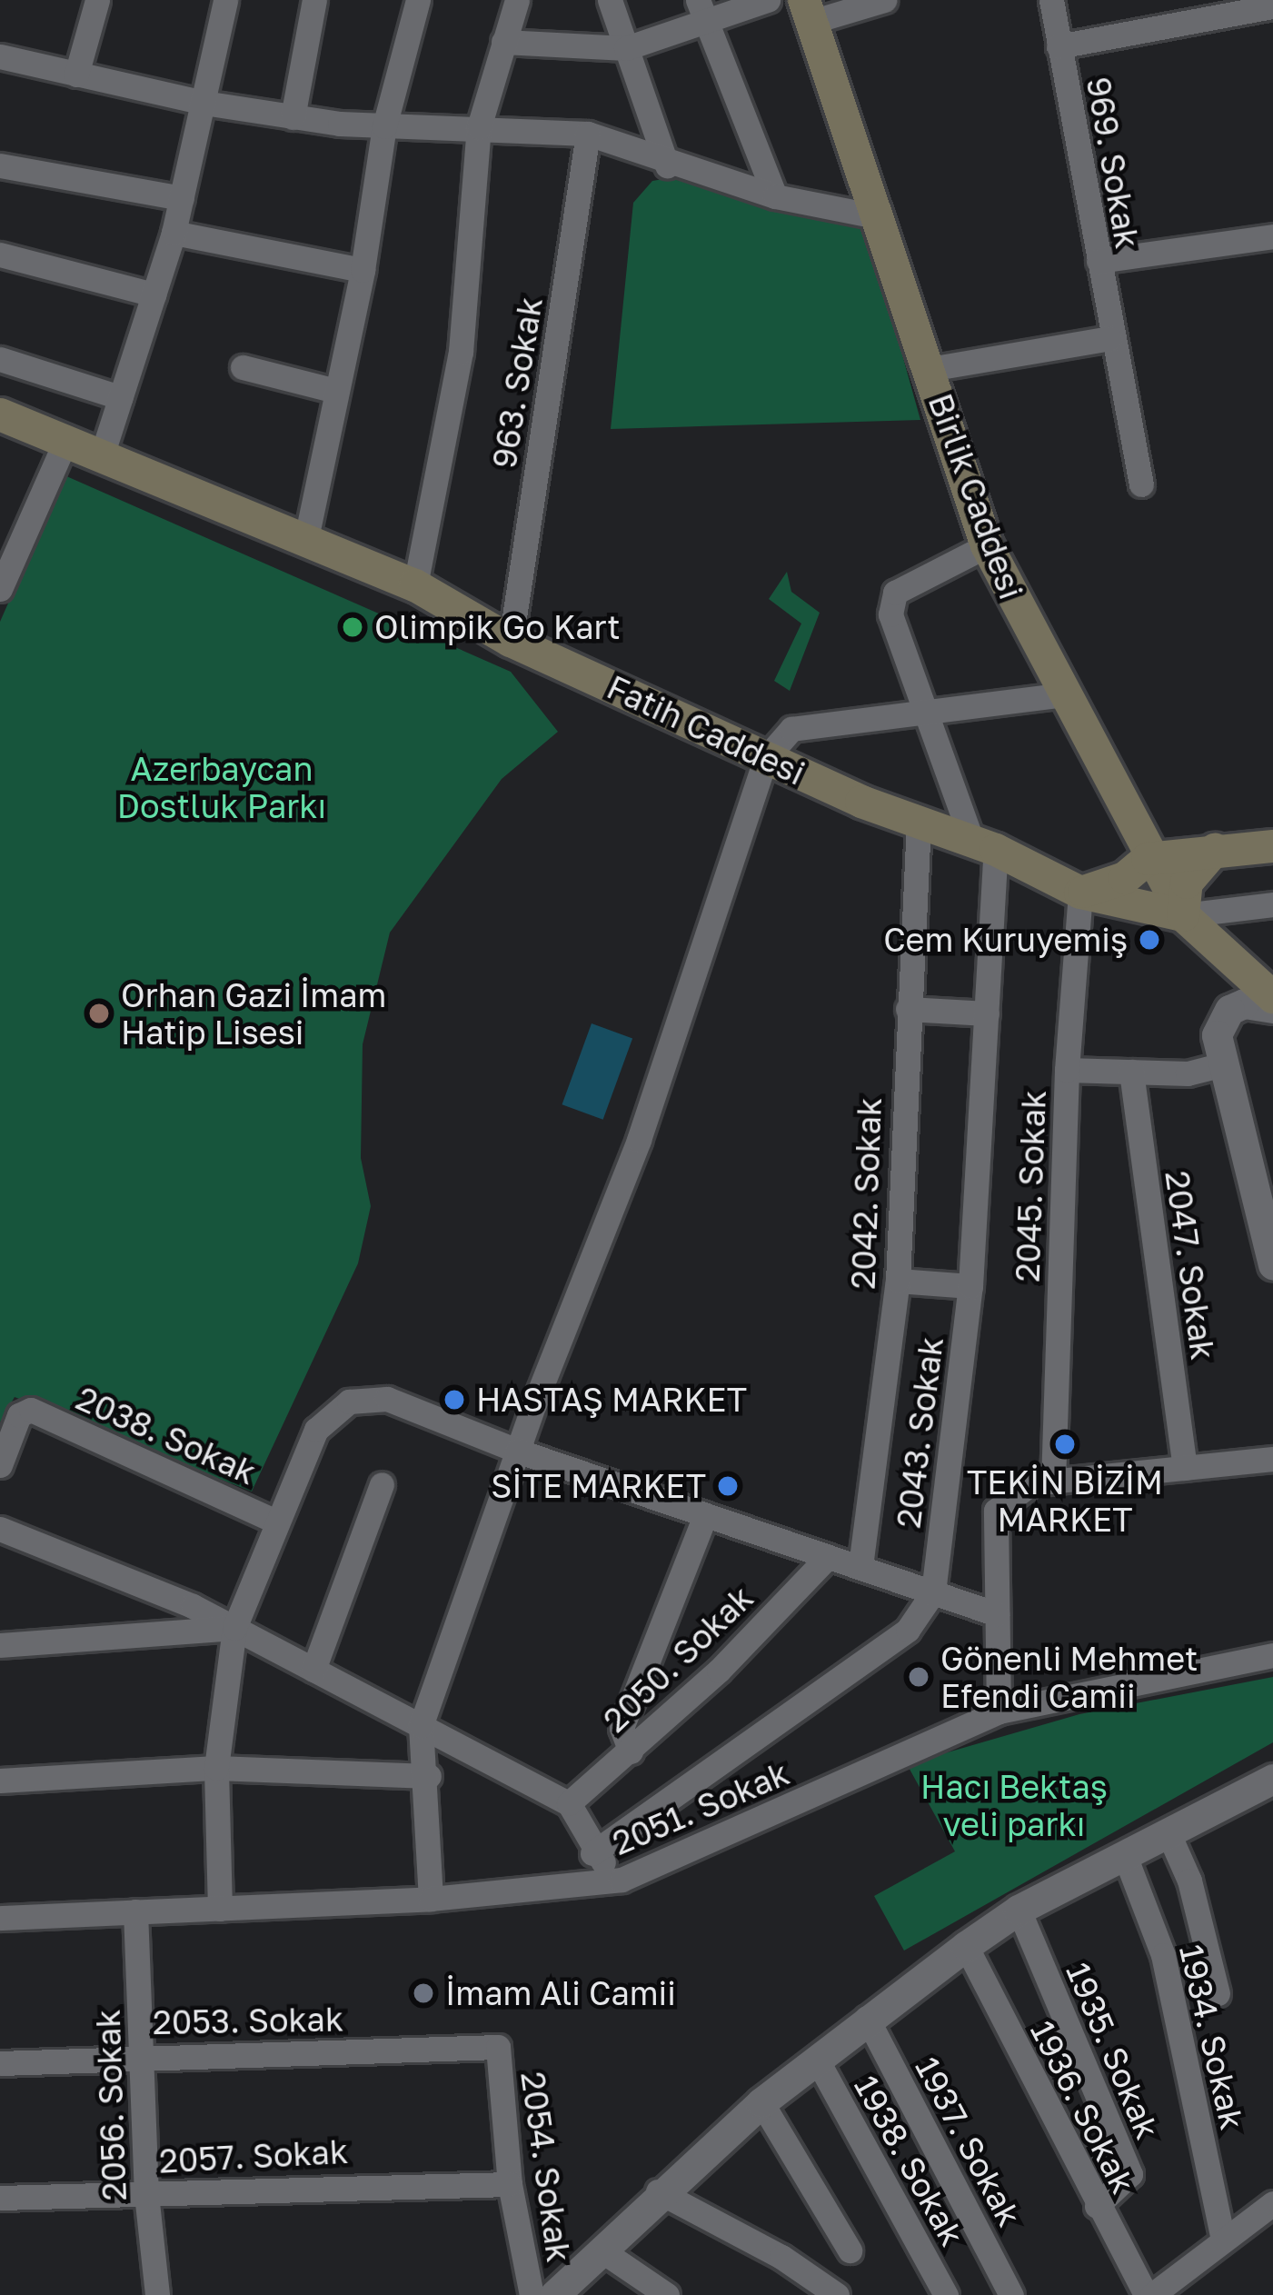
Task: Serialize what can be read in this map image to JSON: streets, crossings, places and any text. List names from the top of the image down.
{
  "streets": {
    "main road": ["Birlik Caddesi", "Fatih Caddesi"],
    "street": [
      "969. Sokak",
      "963. Sokak",
      "2045. Sokak",
      "2042. Sokak",
      "2047. Sokak",
      "2043. Sokak",
      "2038. Sokak",
      "2050. Sokak",
      "2051. Sokak",
      "2053. Sokak",
      "1934. Sokak",
      "1935. Sokak",
      "2056. Sokak",
      "1936. Sokak",
      "1937. Sokak",
      "2057. Sokak",
      "1938. Sokak",
      "2054. Sokak"
    ]
  },
  "crossings": [
    ["963. Sokak", "Fatih Caddesi"],
    ["Birlik Caddesi", "Fatih Caddesi"],
    ["Fatih Caddesi", "2045. Sokak"],
    ["Fatih Caddesi", "2042. Sokak"],
    ["Fatih Caddesi", "2043. Sokak"],
    ["2051. Sokak", "2056. Sokak"],
    ["2053. Sokak", "2056. Sokak"],
    ["2053. Sokak", "2054. Sokak"],
    ["1935. Sokak", "1936. Sokak"],
    ["2056. Sokak", "2057. Sokak"],
    ["2057. Sokak", "2054. Sokak"]
  ],
  "parks": ["Azerbaycan Dostluk Parkı", "Hacı Bektaş veli parkı"],
  "places": [
    "Olimpik Go Kart",
    "Cem Kuruyemiş",
    "Orhan Gazi İmam Hatip Lisesi",
    "HASTAŞ MARKET",
    "TEKİN BİZİM MARKET",
    "SİTE MARKET",
    "Gönenli Mehmet Efendi Camii",
    "İmam Ali Camii"
  ]
}
